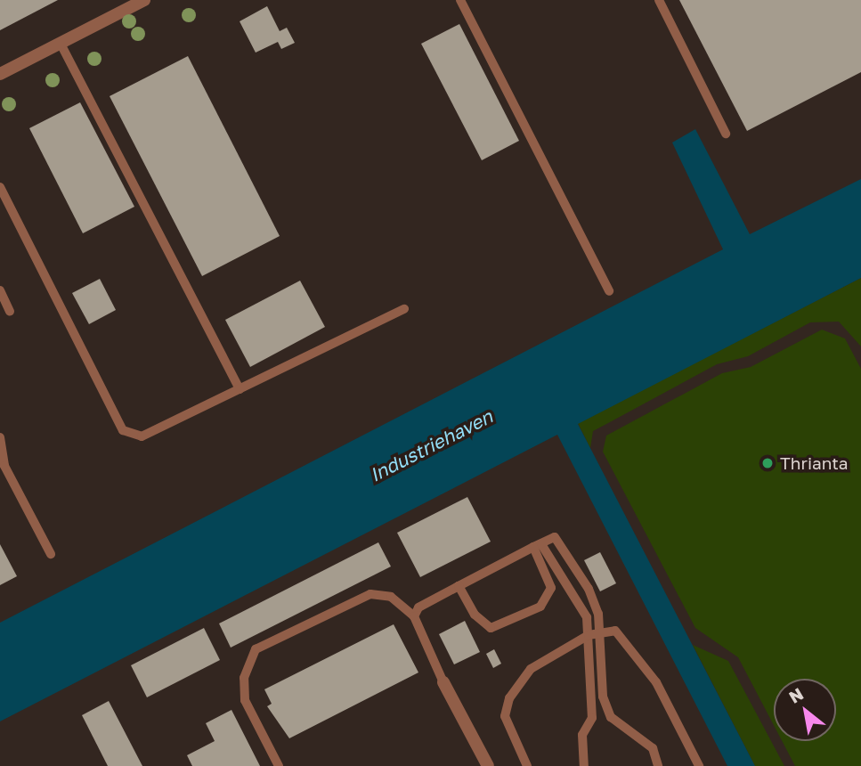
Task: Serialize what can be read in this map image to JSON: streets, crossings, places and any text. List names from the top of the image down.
{
  "water": ["Industriehaven"],
  "places": ["Thrianta"],
  "north": "top left"
}
